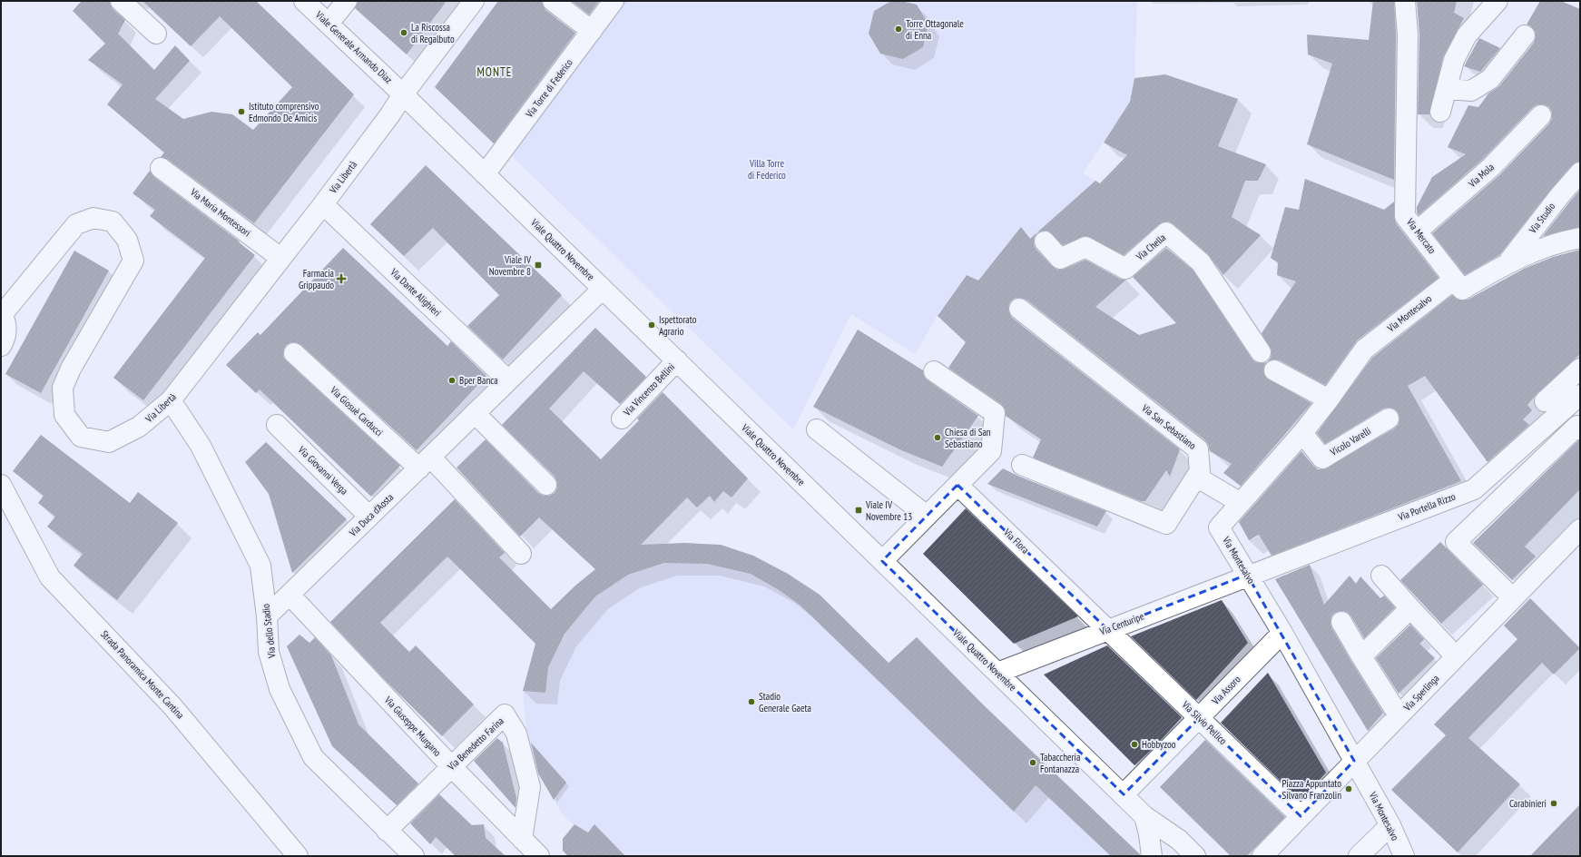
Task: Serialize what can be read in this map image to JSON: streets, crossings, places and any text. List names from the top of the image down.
{
  "streets": {
    "street": [
      "Viale Generale Armando Diaz",
      "Via Torre di Federico",
      "Via Mola",
      "Via Libertà",
      "Via Maria Montessori",
      "Via Studio",
      "Via Mercato",
      "Via Chella",
      "Viale Quattro Novembre",
      "Via Dante Alighieri",
      "Via Montesalvo",
      "Via Vincenzo Bellini",
      "Via Giosuè Carducci",
      "Via San Sebastiano",
      "Vicolo Varelli",
      "Via Giovanni Verga",
      "Via Portella Rizzo",
      "Via Duca d'Aosta",
      "Via Flora",
      "Via Centuripe",
      "Via dello Stadio",
      "Strada Panoramica Monte Cantina",
      "Via Assoro",
      "Via Sperlinga",
      "Via Silvio Pellico",
      "Via Giuseppe Murgano",
      "Via Benedetto Farina"
    ]
  },
  "crossings": [
    ["Viale Generale Armando Diaz", "Via Libertà"],
    ["Viale Generale Armando Diaz", "Viale Quattro Novembre"],
    ["Via Torre di Federico", "Viale Quattro Novembre"],
    ["Via Mola", "Via Mercato"],
    ["Via Libertà", "Via Maria Montessori"],
    ["Via Libertà", "Viale Quattro Novembre"],
    ["Via Libertà", "Via Dante Alighieri"],
    ["Via Libertà", "Via dello Stadio"],
    ["Via Studio", "Via Mercato"],
    ["Via Mercato", "Via Montesalvo"],
    ["Viale Quattro Novembre", "Via Vincenzo Bellini"],
    ["Viale Quattro Novembre", "Via Duca d'Aosta"],
    ["Viale Quattro Novembre", "Via Centuripe"],
    ["Viale Quattro Novembre", "Via Assoro"],
    ["Via Dante Alighieri", "Via Duca d'Aosta"],
    ["Via Montesalvo", "Vicolo Varelli"],
    ["Via Montesalvo", "Via Portella Rizzo"],
    ["Via Montesalvo", "Via Centuripe"],
    ["Via Montesalvo", "Via Assoro"],
    ["Via Montesalvo", "Via Sperlinga"],
    ["Via Giosuè Carducci", "Via Duca d'Aosta"],
    ["Via Giovanni Verga", "Via Duca d'Aosta"],
    ["Via Portella Rizzo", "Via Centuripe"],
    ["Via Duca d'Aosta", "Via dello Stadio"],
    ["Via Duca d'Aosta", "Via Giuseppe Murgano"],
    ["Via Flora", "Via Centuripe"],
    ["Via Flora", "Via Silvio Pellico"],
    ["Via Centuripe", "Via Silvio Pellico"],
    ["Via dello Stadio", "Via Benedetto Farina"],
    ["Via Assoro", "Via Silvio Pellico"],
    ["Via Sperlinga", "Via Silvio Pellico"],
    ["Via Giuseppe Murgano", "Via Benedetto Farina"]
  ],
  "districts": ["MONTE"],
  "parks": ["Villa Torre di Federico"],
  "places": {
    "other": [
      "Torre Ottagonale di Enna",
      "La Riscossa di Regalbuto",
      "Istituto comprensivo Edmondo De Amicis",
      "Ispettorato Agrario",
      "Bper Banca",
      "Chiesa di San Sebastiano",
      "Stadio Generale Gaeta",
      "Hobbyzoo",
      "Tabaccheria Fontanazza",
      "Piazza Appuntato Silvano Franzolin",
      "Carabinieri"
    ],
    "transit": ["Viale IV Novembre 8", "Viale IV Novembre 13"],
    "health": ["Farmacia Grippaudo"]
  }
}
